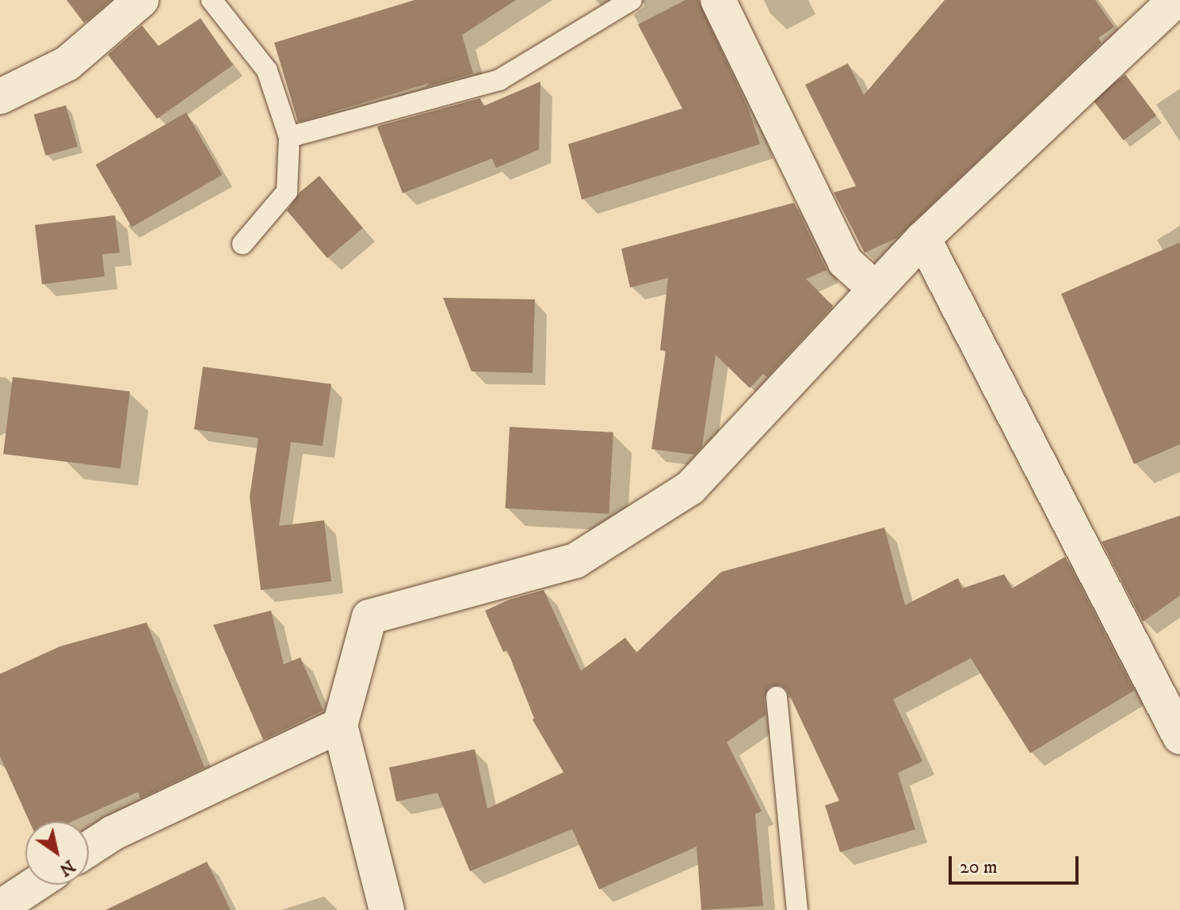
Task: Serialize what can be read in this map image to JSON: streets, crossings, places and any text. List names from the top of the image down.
{
  "scale_bar": "20 m",
  "north": "bottom right"
}
